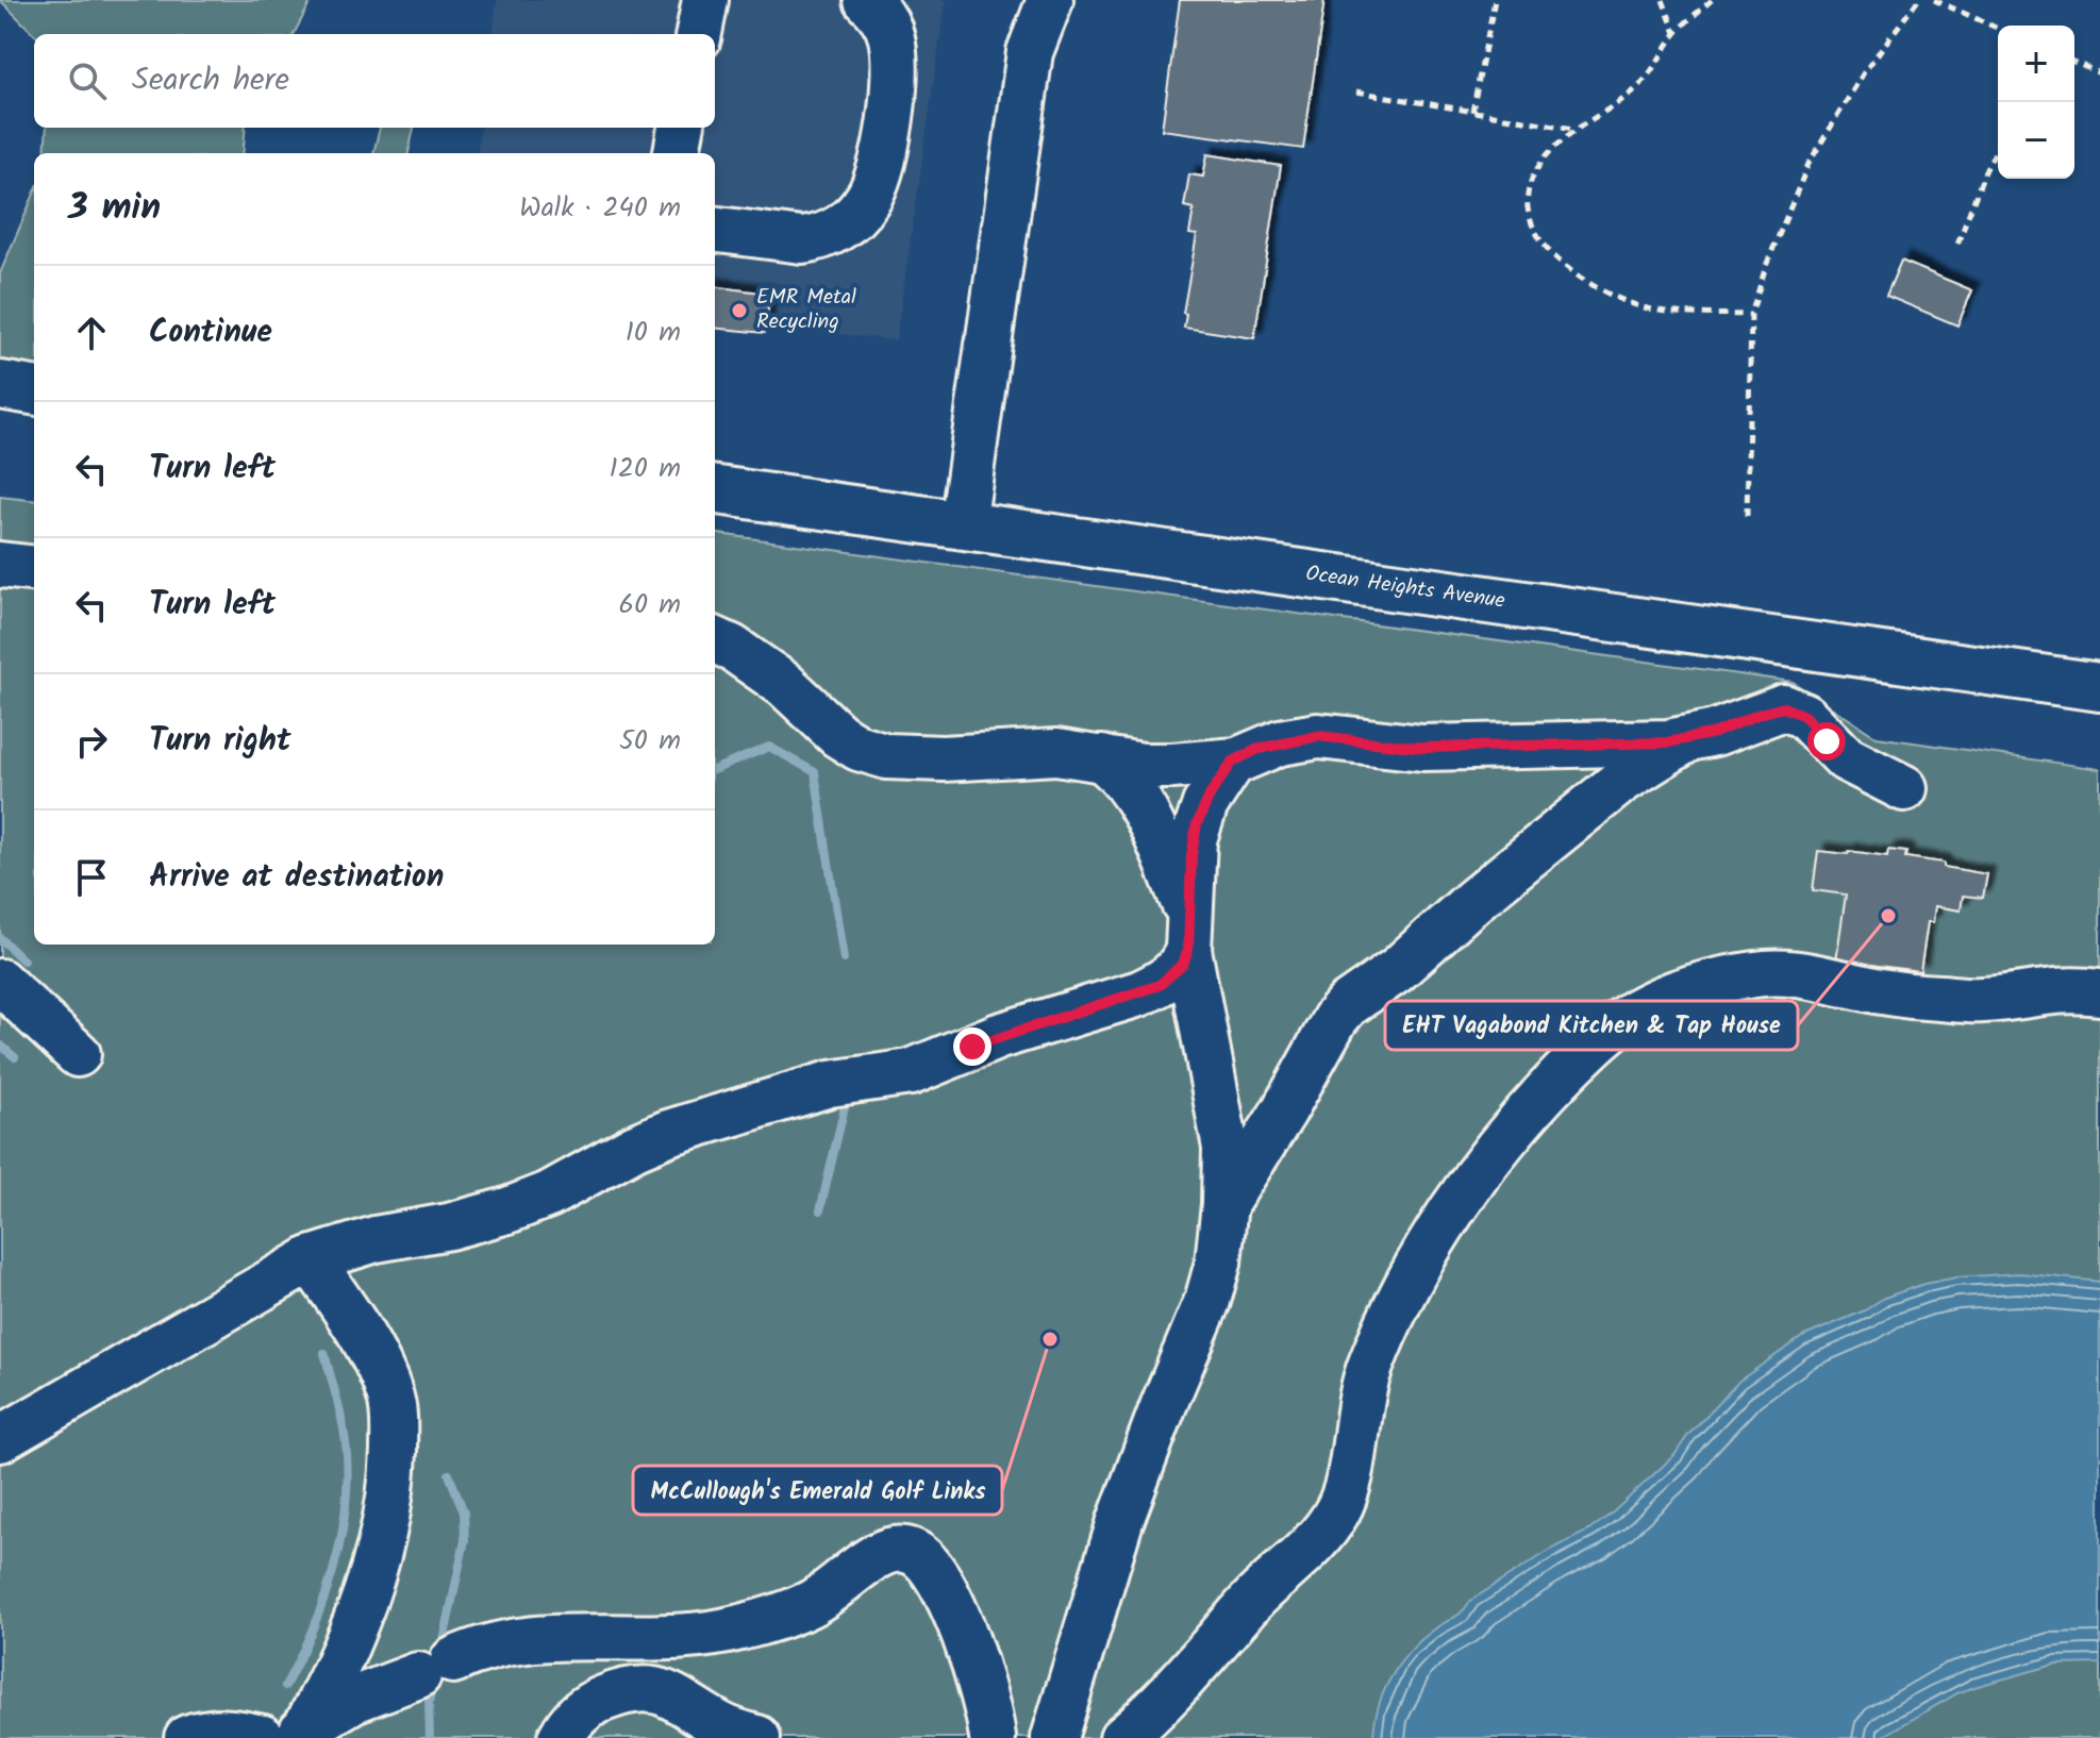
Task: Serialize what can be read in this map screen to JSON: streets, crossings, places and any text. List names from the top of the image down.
{
  "streets": {
    "main road": ["Ocean Heights Avenue"]
  },
  "places": ["EMR Metal Recycling", "EHT Vagabond Kitchen & Tap House", "McCullough's Emerald Golf Links"],
  "page": {
    "map_buttons": ["+", "−"],
    "search": "Search here",
    "heading": ["3 min", "Walk · 240 m"],
    "list": [
      ["Continue", "10 m"],
      ["Turn left", "120 m"],
      ["Turn left", "60 m"],
      ["Turn right", "50 m"],
      "Arrive at destination"
    ]
  }
}
